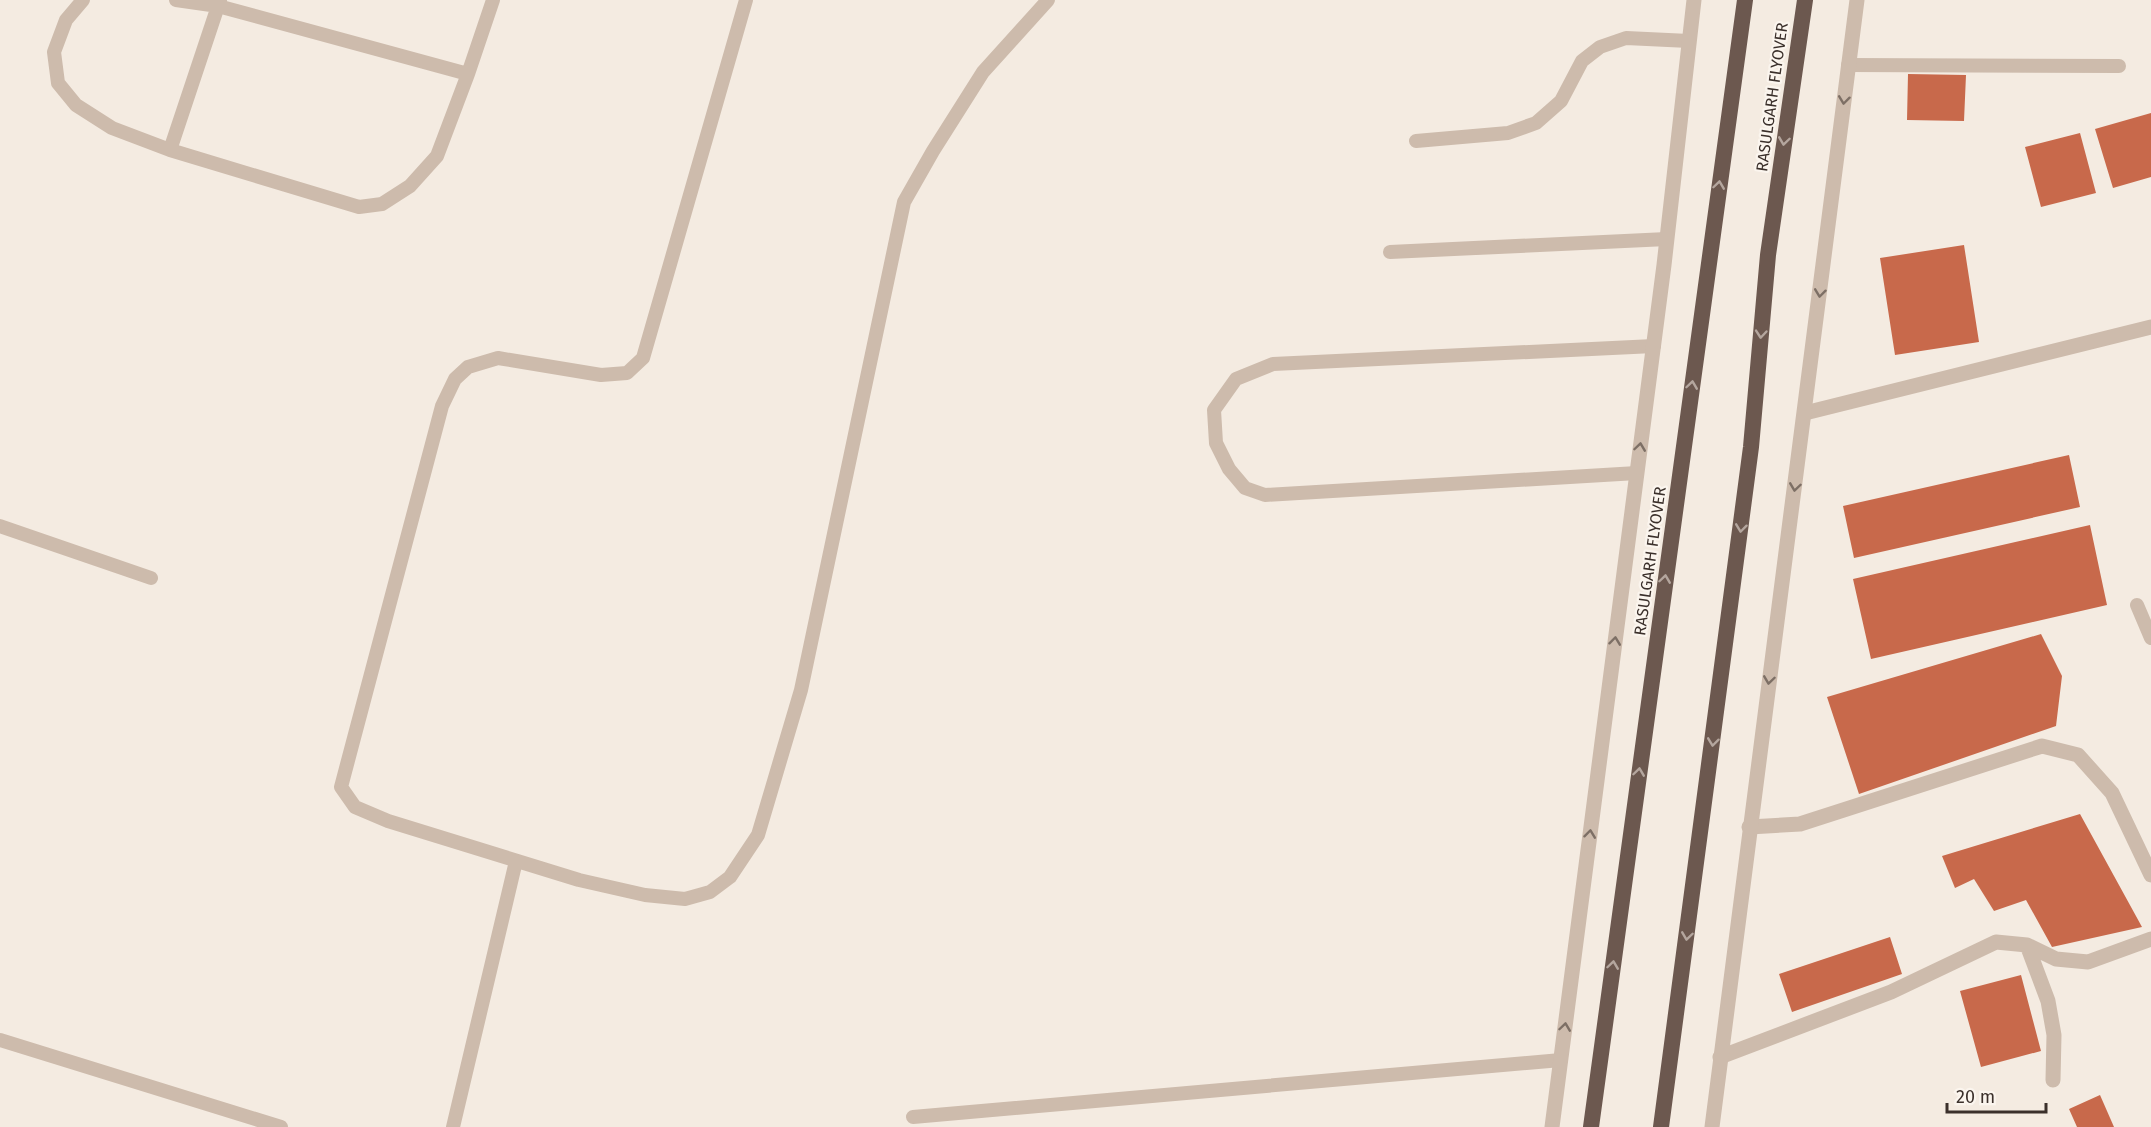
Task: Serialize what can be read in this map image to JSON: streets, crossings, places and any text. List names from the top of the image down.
{
  "streets": {
    "highway": ["RASULGARH FLYOVER"]
  },
  "scale_bar": "20 m"
}
